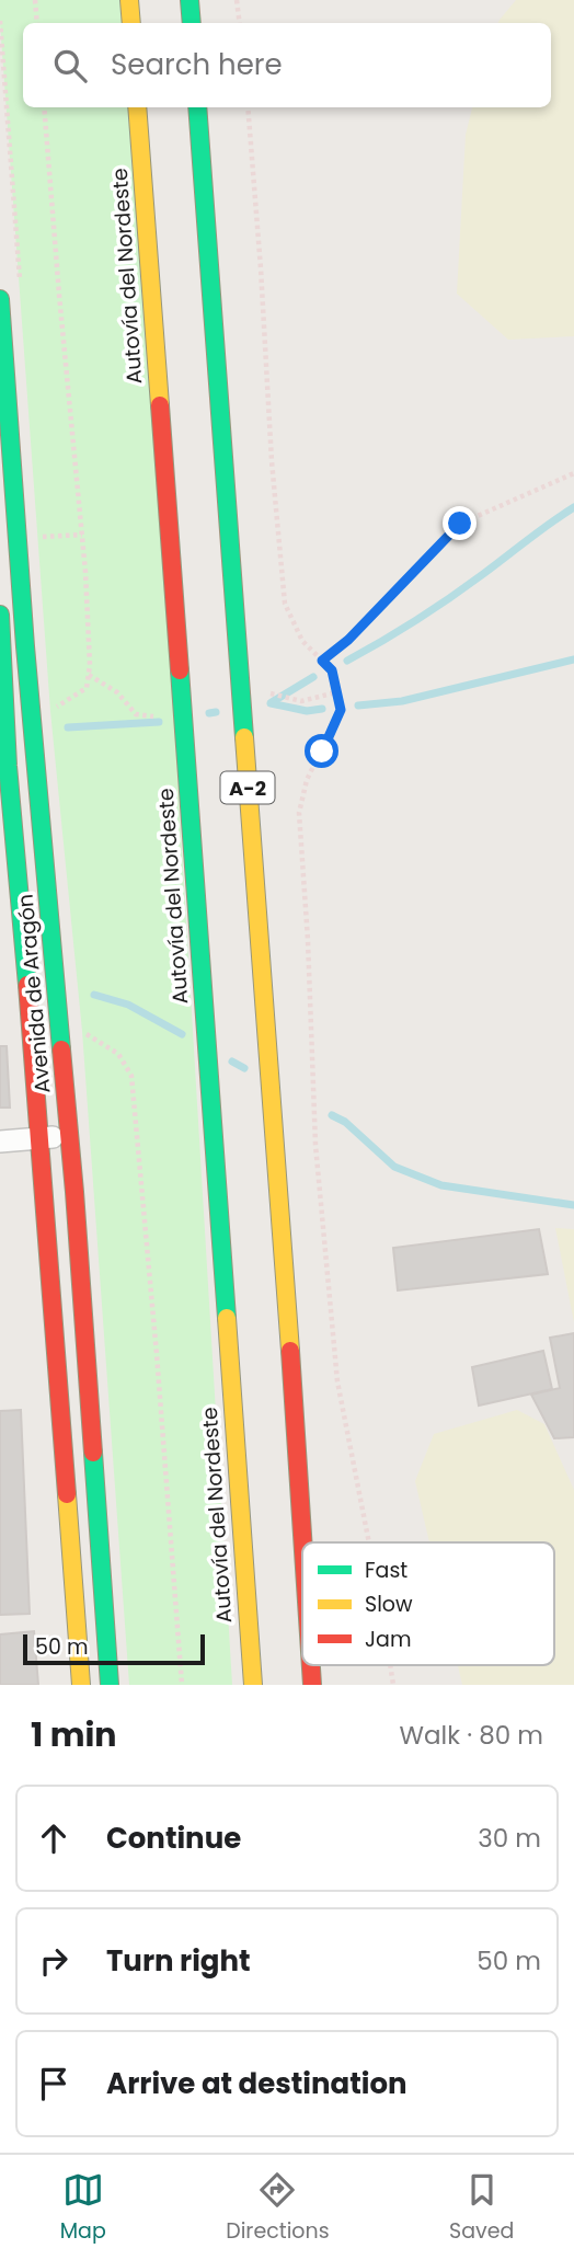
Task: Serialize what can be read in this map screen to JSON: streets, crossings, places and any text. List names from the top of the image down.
{
  "streets": {
    "main road": ["Autovía del Nordeste", "A-2", "Avenida de Aragón"]
  },
  "legend": ["Fast", "Slow", "Jam"],
  "scale_bar": "50 m",
  "page": {
    "search": "Search here",
    "scale": "50 m",
    "heading": ["1 min", "Walk · 80 m"],
    "list": [
      ["Continue", "30 m"],
      ["Turn right", "50 m"],
      "Arrive at destination"
    ],
    "nav": ["Map", "Directions", "Saved"]
  }
}
